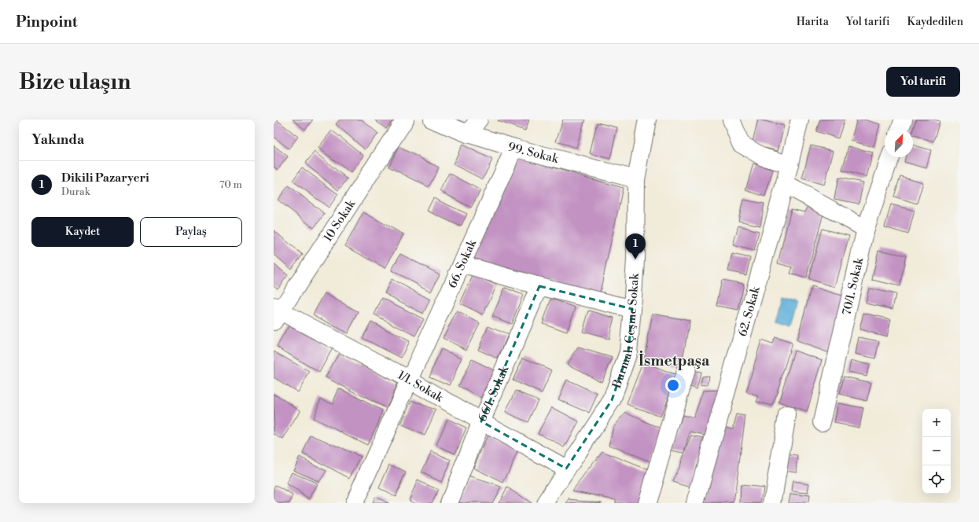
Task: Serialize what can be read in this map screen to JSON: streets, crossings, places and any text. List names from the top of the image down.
{
  "streets": {
    "street": [
      "99. Sokak",
      "10 Sokak",
      "66. Sokak",
      "70/1. Sokak",
      "62. Sokak",
      "Burmalı Çeşme Sokak",
      "1/1. Sokak",
      "66/1. Sokak"
    ]
  },
  "crossings": [
    ["99. Sokak", "66. Sokak"],
    ["99. Sokak", "Burmalı Çeşme Sokak"],
    ["10 Sokak", "1/1. Sokak"],
    ["66. Sokak", "1/1. Sokak"],
    ["Burmalı Çeşme Sokak", "1/1. Sokak"],
    ["1/1. Sokak", "66/1. Sokak"]
  ],
  "districts": ["İsmetpaşa"],
  "north": "top right",
  "page": {
    "header": "Pinpoint",
    "nav": ["Harita", "Yol tarifi", "Kaydedilen"],
    "buttons": [
      "Yol tarifi",
      ["Kaydet", "Paylaş"]
    ],
    "title": "Bize ulaşın",
    "heading": "Yakında",
    "list": [
      {
        "mark": "1",
        "name": "Dikili Pazaryeri",
        "note": "Durak",
        "value": "70 m"
      }
    ],
    "pins": "1",
    "map_buttons": ["+", "−"]
  }
}
